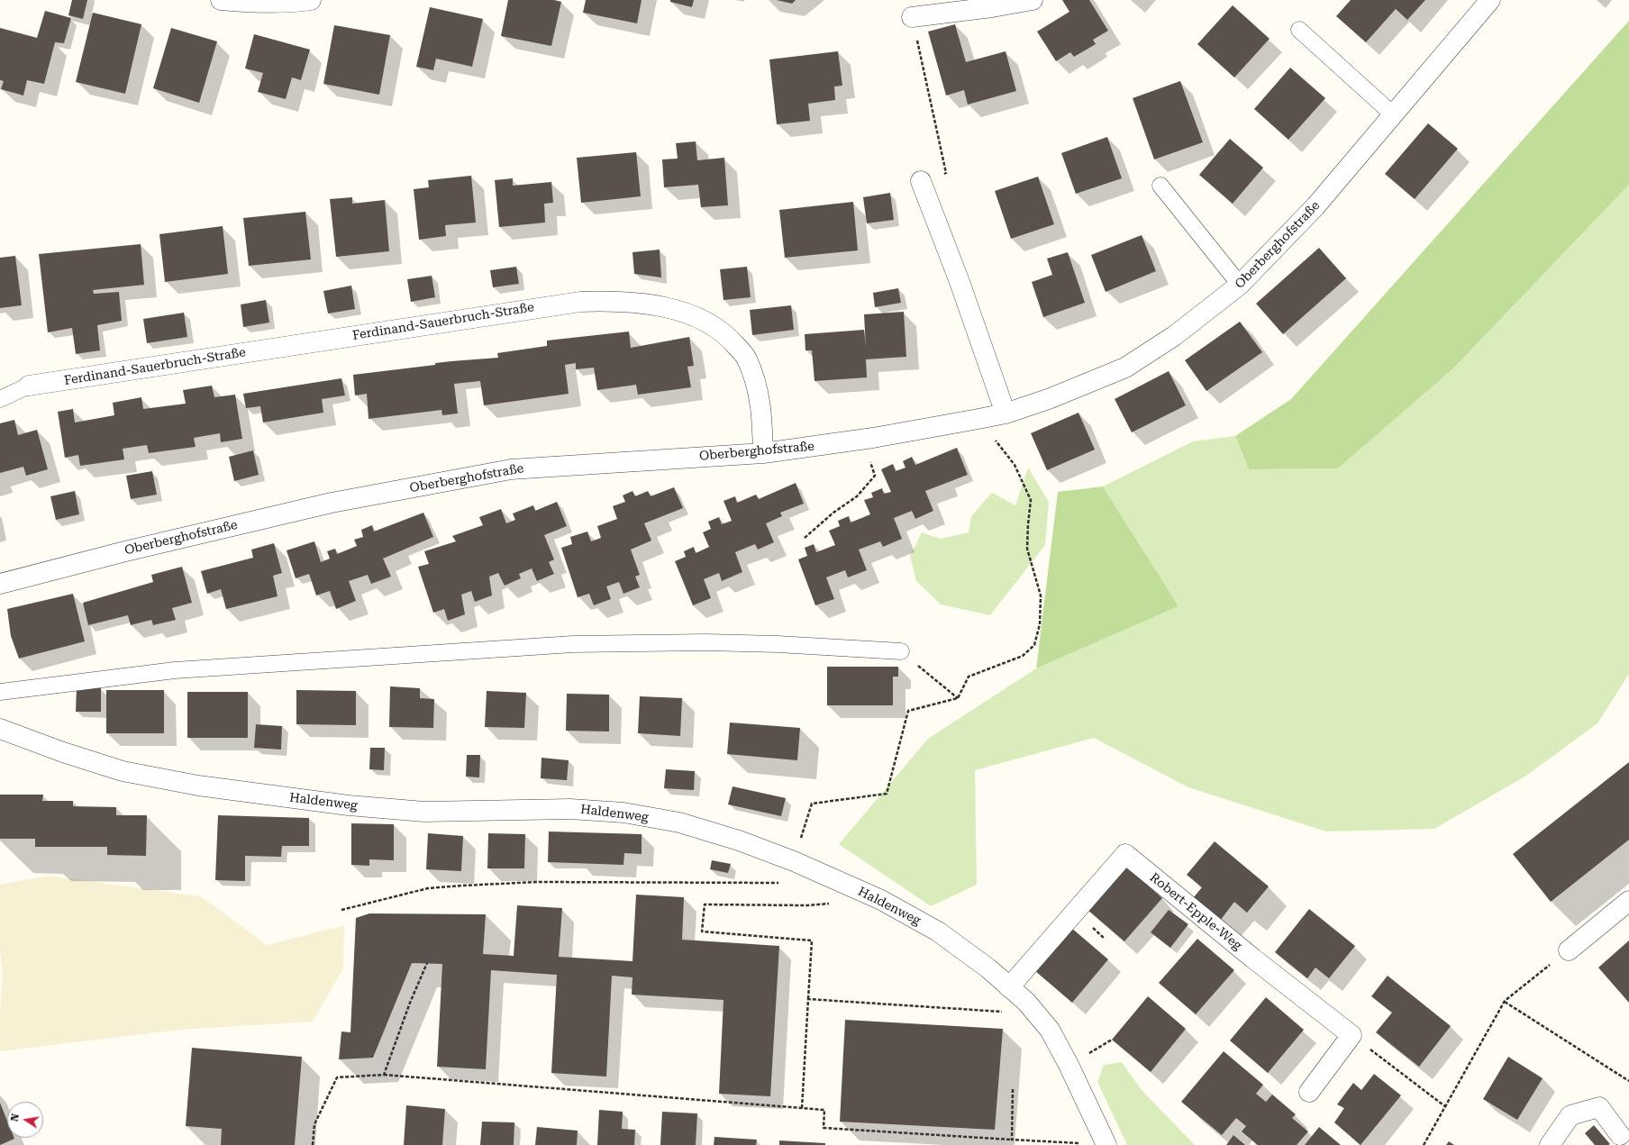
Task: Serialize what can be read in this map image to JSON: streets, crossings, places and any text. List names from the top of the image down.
{
  "streets": {
    "street": [
      "Oberberghofstraße",
      "Ferdinand-Sauerbruch-Straße",
      "Haldenweg",
      "Robert-Epple-Weg"
    ]
  },
  "crossings": [
    ["Oberberghofstraße", "Ferdinand-Sauerbruch-Straße"],
    ["Haldenweg", "Robert-Epple-Weg"]
  ],
  "north": "left"
}
